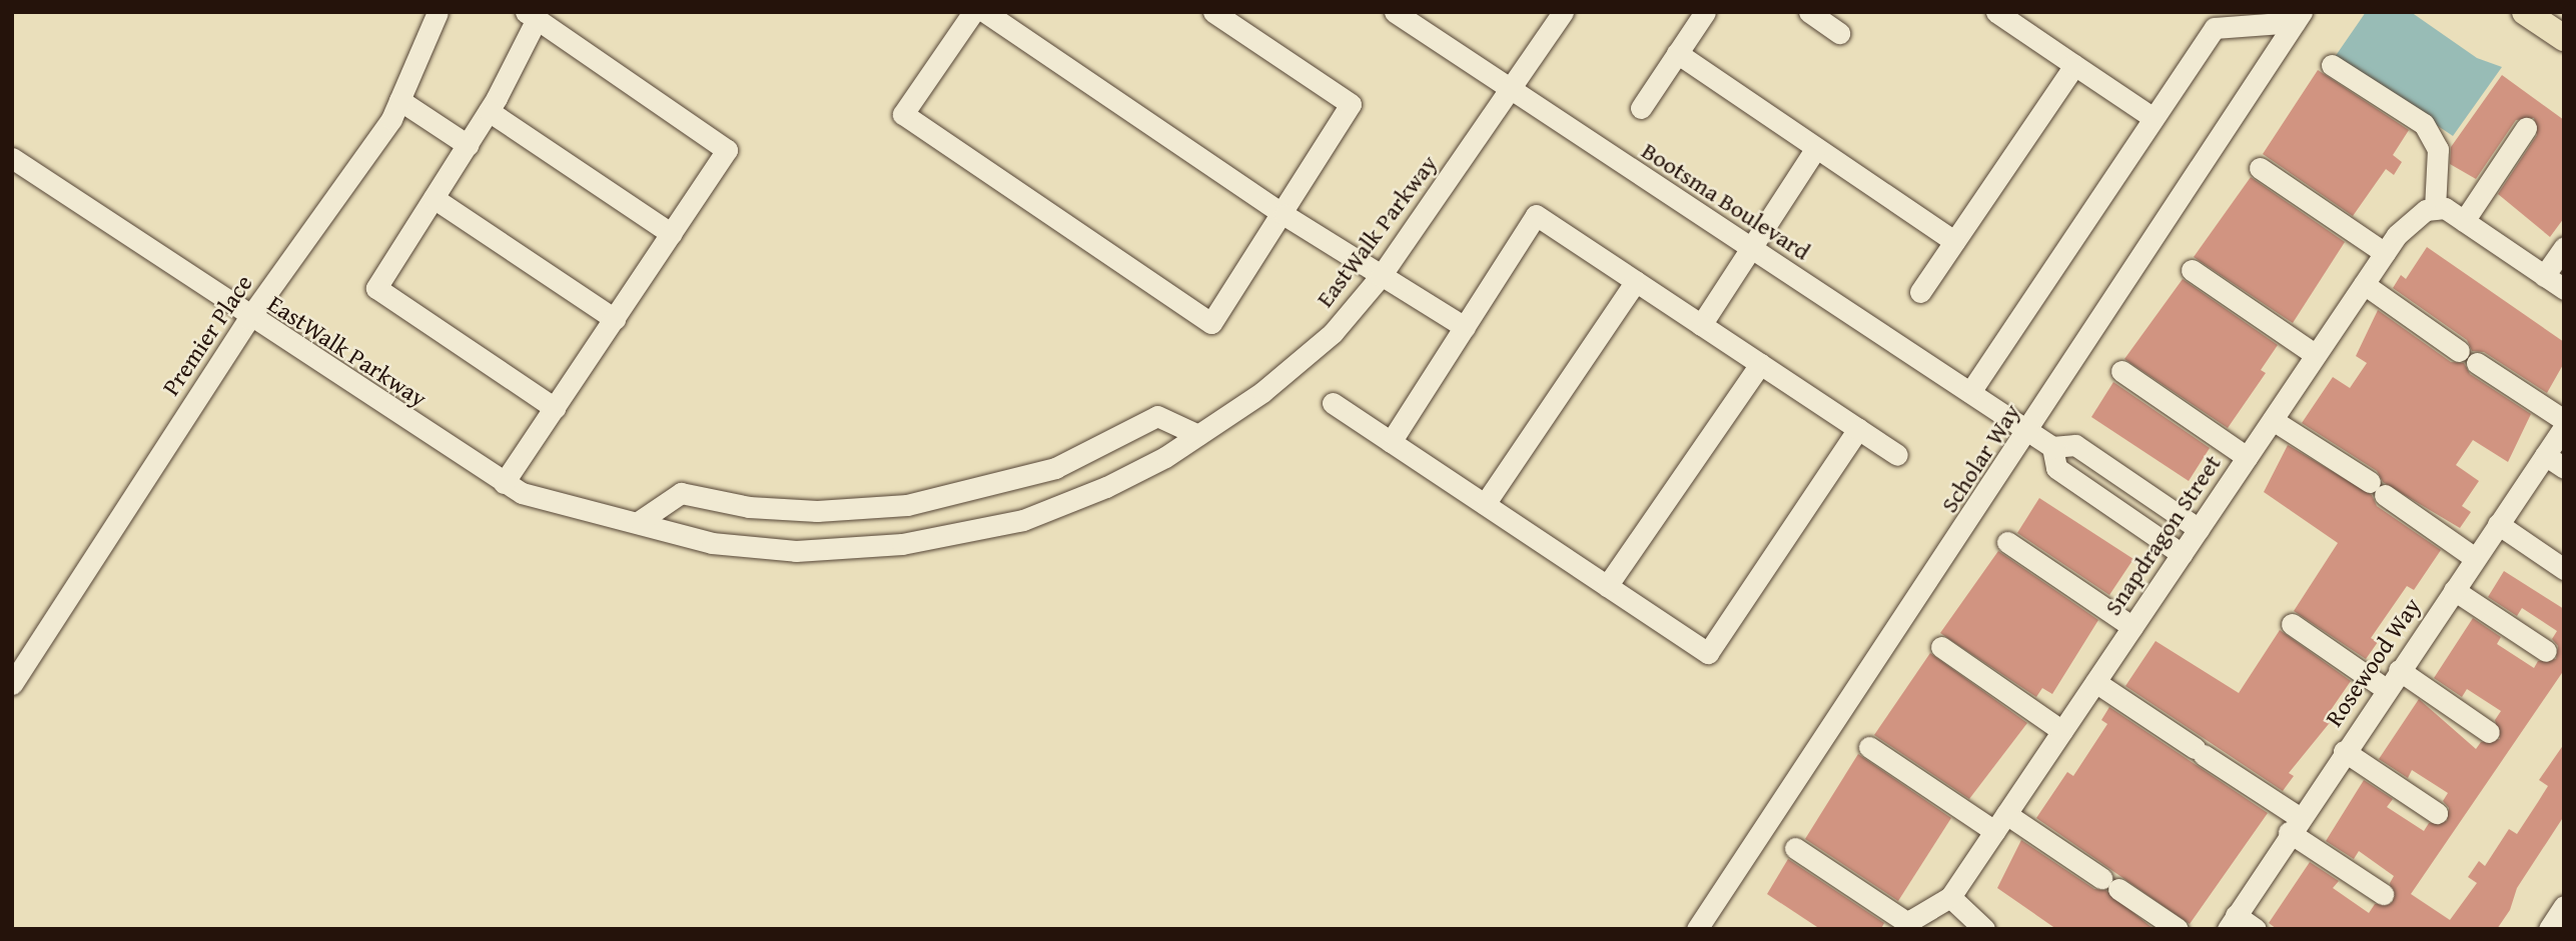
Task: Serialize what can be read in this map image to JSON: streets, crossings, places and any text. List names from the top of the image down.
{
  "streets": {
    "street": [
      "Bootsma Boulevard",
      "EastWalk Parkway",
      "Premier Place",
      "Scholar Way",
      "Snapdragon Street",
      "Rosewood Way"
    ]
  },
  "crossings": [
    ["Bootsma Boulevard", "EastWalk Parkway"],
    ["Bootsma Boulevard", "Scholar Way"],
    ["EastWalk Parkway", "Premier Place"]
  ]
}
